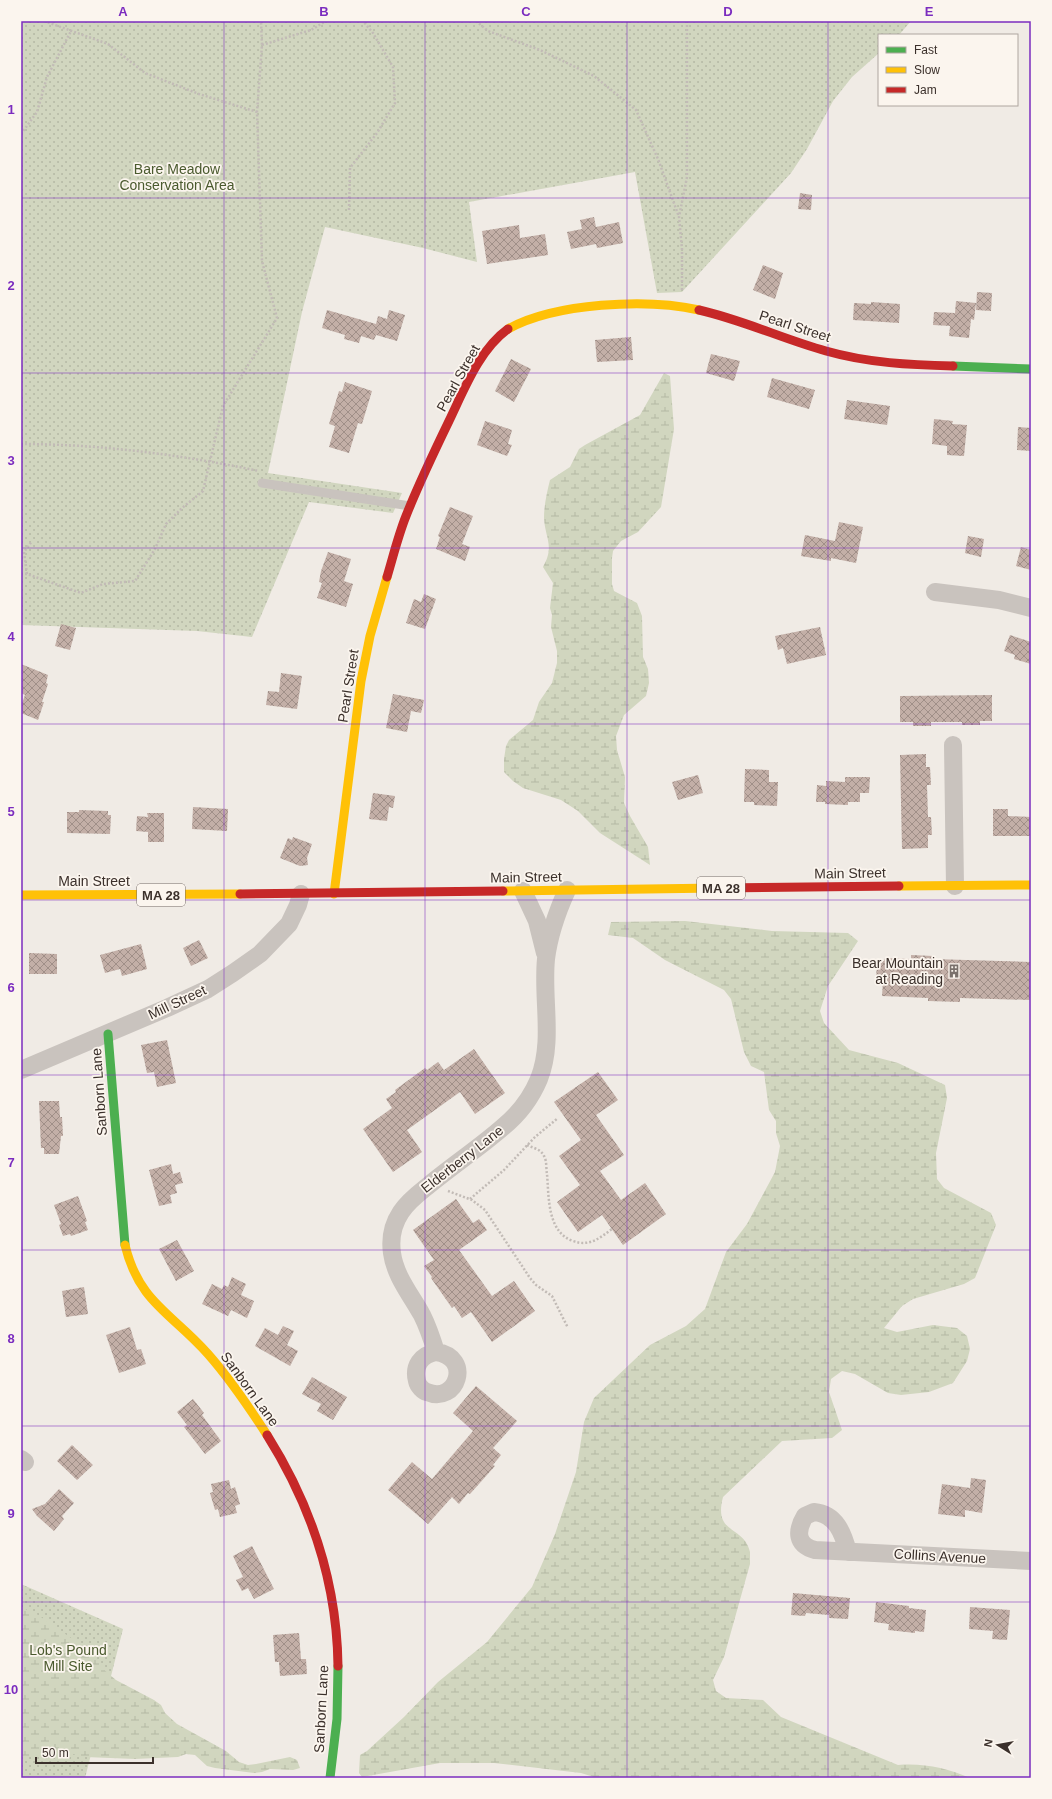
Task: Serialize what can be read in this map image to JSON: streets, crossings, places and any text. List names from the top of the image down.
{
  "streets": {
    "street": [
      "Pearl Street",
      "Main Street",
      "MA 28",
      "Mill Street",
      "Sanborn Lane",
      "Elderberry Lane",
      "Collins Avenue"
    ]
  },
  "crossings": [
    ["Pearl Street", "Main Street"],
    ["Main Street", "Mill Street"],
    ["Main Street", "Elderberry Lane"],
    ["Mill Street", "Sanborn Lane"]
  ],
  "parks": ["Bare Meadow Conservation Area", "Lob's Pound Mill Site"],
  "places": {
    "building": ["Bear Mountain at Reading"]
  },
  "legend": ["Fast", "Slow", "Jam"],
  "scale_bar": "50 m",
  "north": "left",
  "grid": {
    "columns": [
      "A",
      "B",
      "C",
      "D",
      "E"
    ],
    "rows": [
      "1",
      "2",
      "3",
      "4",
      "5",
      "6",
      "7",
      "8",
      "9",
      "10"
    ]
  }
}
